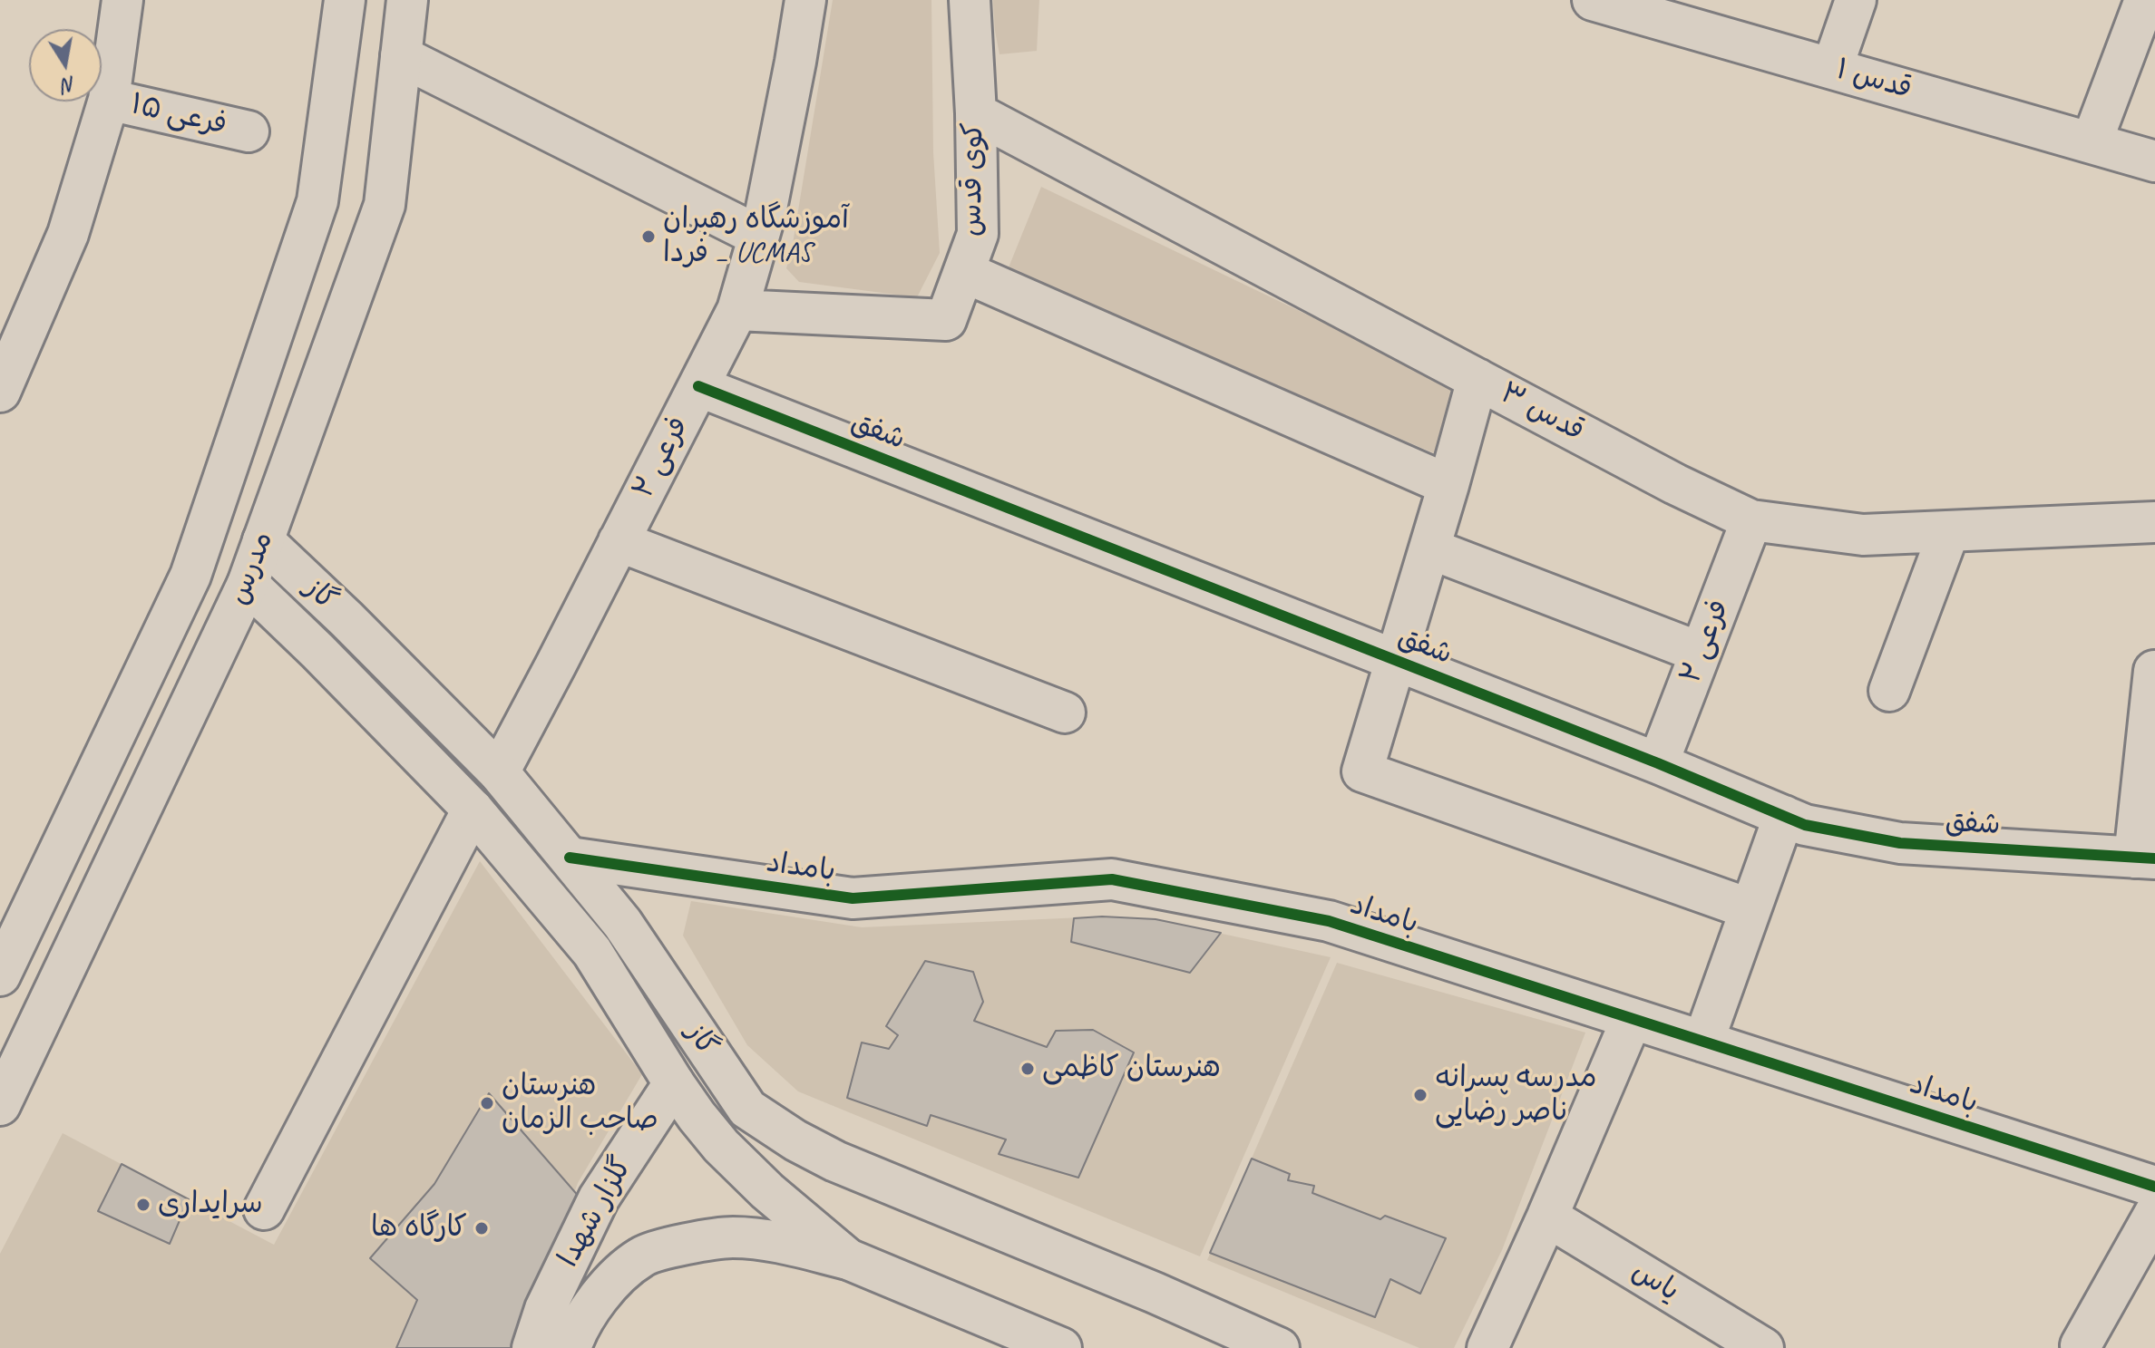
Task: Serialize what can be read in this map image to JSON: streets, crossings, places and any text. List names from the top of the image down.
{
  "streets": {
    "street": [
      "قدس ۱",
      "فرعی ۱۵",
      "کوی قدس",
      "قدس ۳",
      "شفق",
      "فرعی ۲",
      "مدرس",
      "گاز",
      "بامداد",
      "گلزار شهدا",
      "یاس"
    ]
  },
  "crossings": [
    ["کوی قدس", "قدس ۳"],
    ["کوی قدس", "فرعی ۲"],
    ["قدس ۳", "فرعی ۲"],
    ["شفق", "فرعی ۲"],
    ["فرعی ۲", "گاز"],
    ["مدرس", "گاز"],
    ["گاز", "بامداد"],
    ["گاز", "گلزار شهدا"]
  ],
  "places": [
    "آموزشگاه رهبران فردا _ UCMAS",
    "هنرستان کاظمی",
    "مدرسه پسرانه ناصر رضایی",
    "هنرستان صاحب الزمان",
    "سرایداری",
    "کارگاه ها"
  ],
  "north": "bottom"
}
